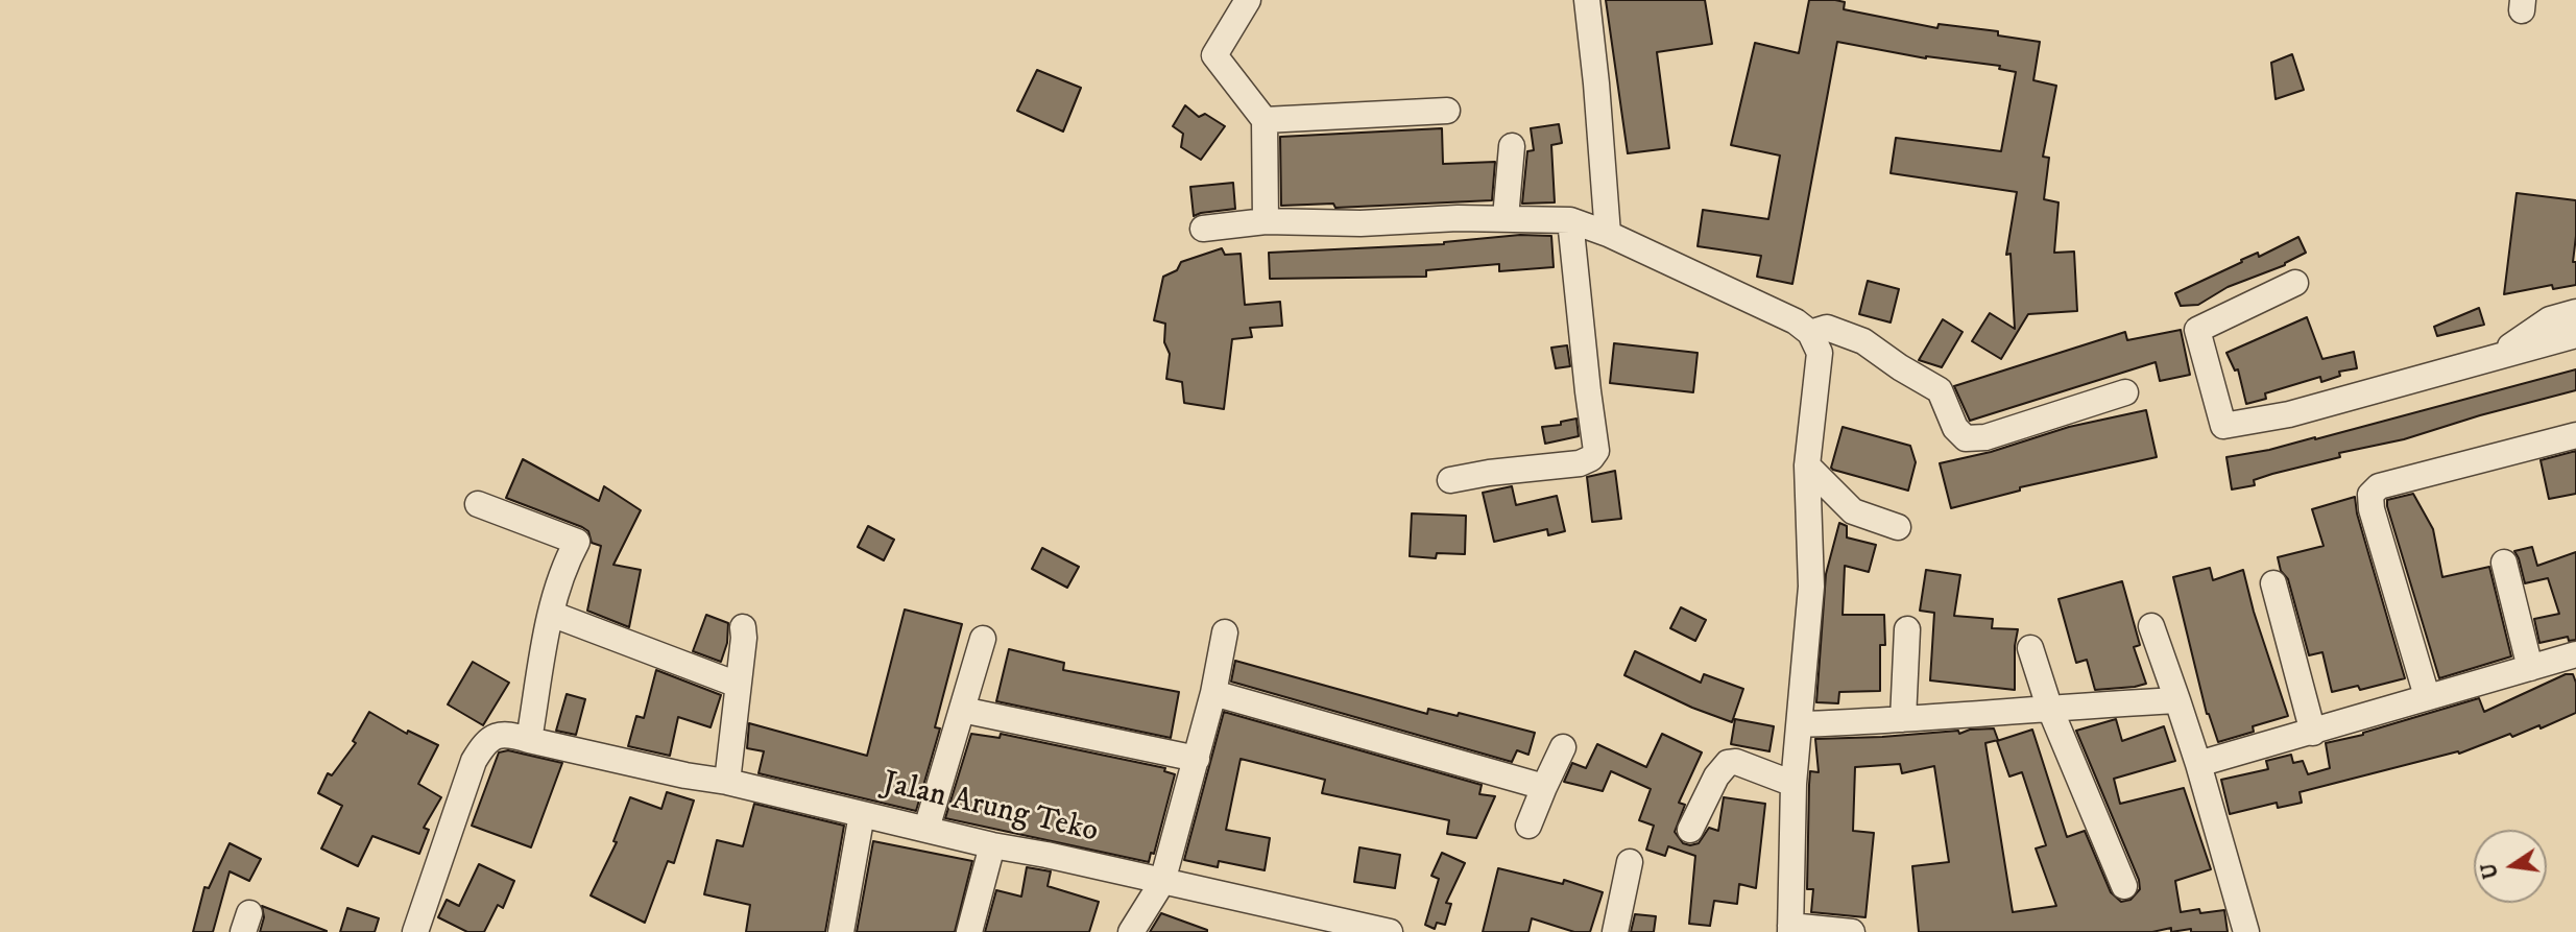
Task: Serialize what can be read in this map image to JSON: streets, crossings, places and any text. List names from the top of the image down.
{
  "streets": {
    "street": ["Jalan Arung Teko"]
  },
  "north": "left"
}
